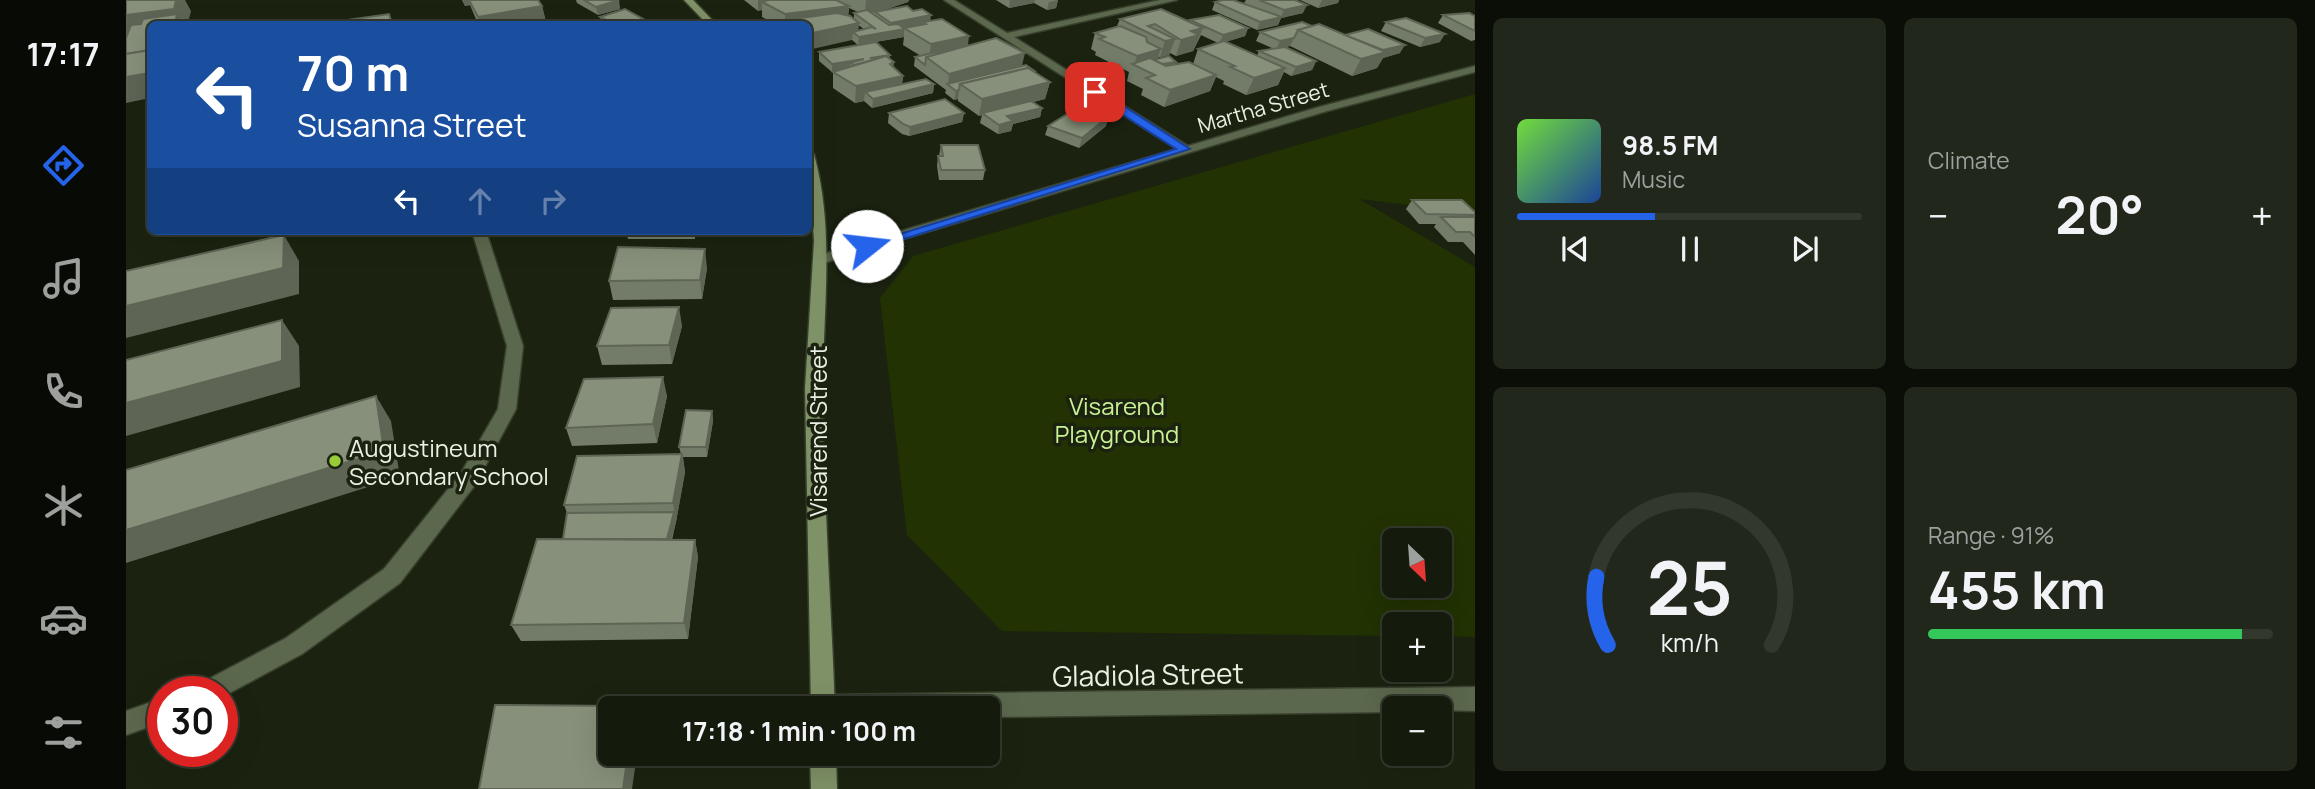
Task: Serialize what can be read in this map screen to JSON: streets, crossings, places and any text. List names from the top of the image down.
{
  "streets": {
    "street": ["Martha Street", "Visarend Street", "Gladiola Street"]
  },
  "crossings": [
    ["Martha Street", "Visarend Street"]
  ],
  "parks": ["Visarend Playground"],
  "places": ["Augustineum Secondary School"],
  "north": "bottom right",
  "page": {
    "tabs": "17:17",
    "tile": [
      "Climate",
      ["Range · 91%", "455 km"]
    ],
    "turn": ["70 m", "Susanna Street"],
    "song": ["98.5 FM", "Music"],
    "heat": ["−", "20°", "+"],
    "map_buttons": ["+", "−"],
    "limit": "30",
    "trip": "17:18 · 1 min · 100 m",
    "gauge": ["25", "km/h"]
  }
}
